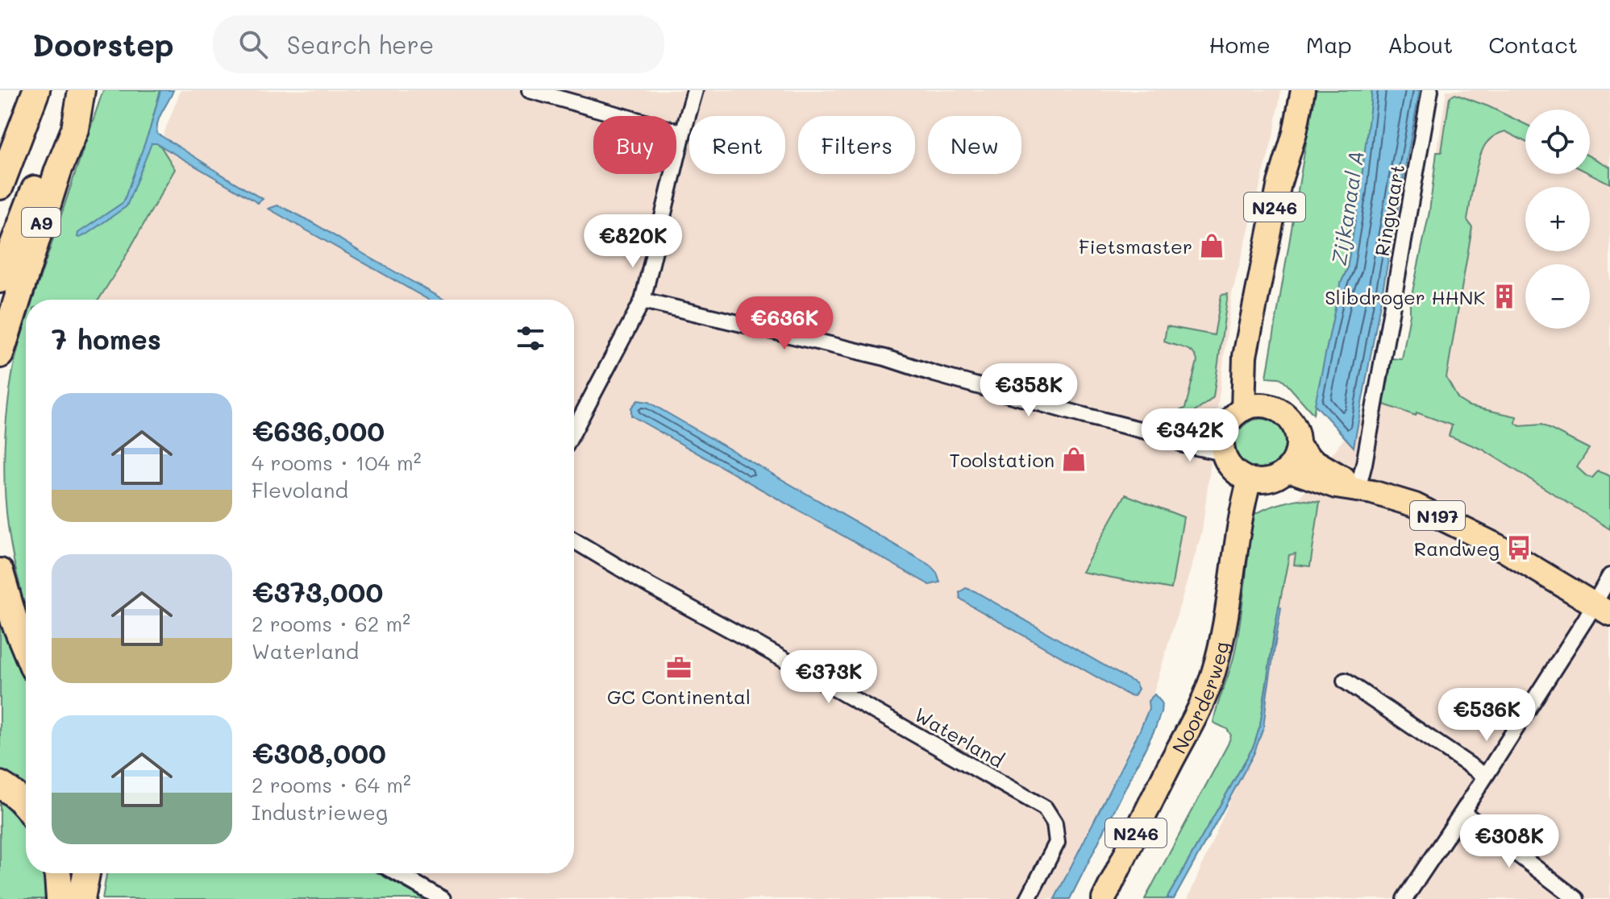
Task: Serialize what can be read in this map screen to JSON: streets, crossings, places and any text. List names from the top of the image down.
{
  "streets": {
    "highway": ["A9"],
    "main road": ["N246", "N197", "Noorderweg"],
    "street": ["Ringvaart", "Waterland"]
  },
  "crossings": [
    ["N246", "N197"],
    ["N246", "Noorderweg"],
    ["Ringvaart", "N197"],
    ["N197", "Noorderweg"]
  ],
  "water": ["Zijkanaal A"],
  "places": {
    "shop": ["Fietsmaster", "Toolstation"],
    "building": ["Slibdroger HHNK"],
    "bus stop": ["Randweg"],
    "office": ["GC Continental"]
  },
  "page": {
    "header": "Doorstep",
    "search": "Search here",
    "nav": [
      "Home",
      "Map",
      "About",
      "Contact"
    ],
    "map_buttons": ["+", "−"],
    "chip": [
      "Buy",
      "Rent",
      "Filters",
      "New"
    ],
    "price": [
      "€820K",
      "€636K",
      "€358K",
      "€342K",
      "€373K",
      "€536K",
      "€308K"
    ],
    "heading": "7 homes",
    "list": [
      {
        "name": "€636,000",
        "note": "4 rooms · 104 m² · Flevoland"
      },
      {
        "name": "€373,000",
        "note": "2 rooms · 62 m² · Waterland"
      },
      {
        "name": "€308,000",
        "note": "2 rooms · 64 m² · Industrieweg"
      }
    ]
  }
}
